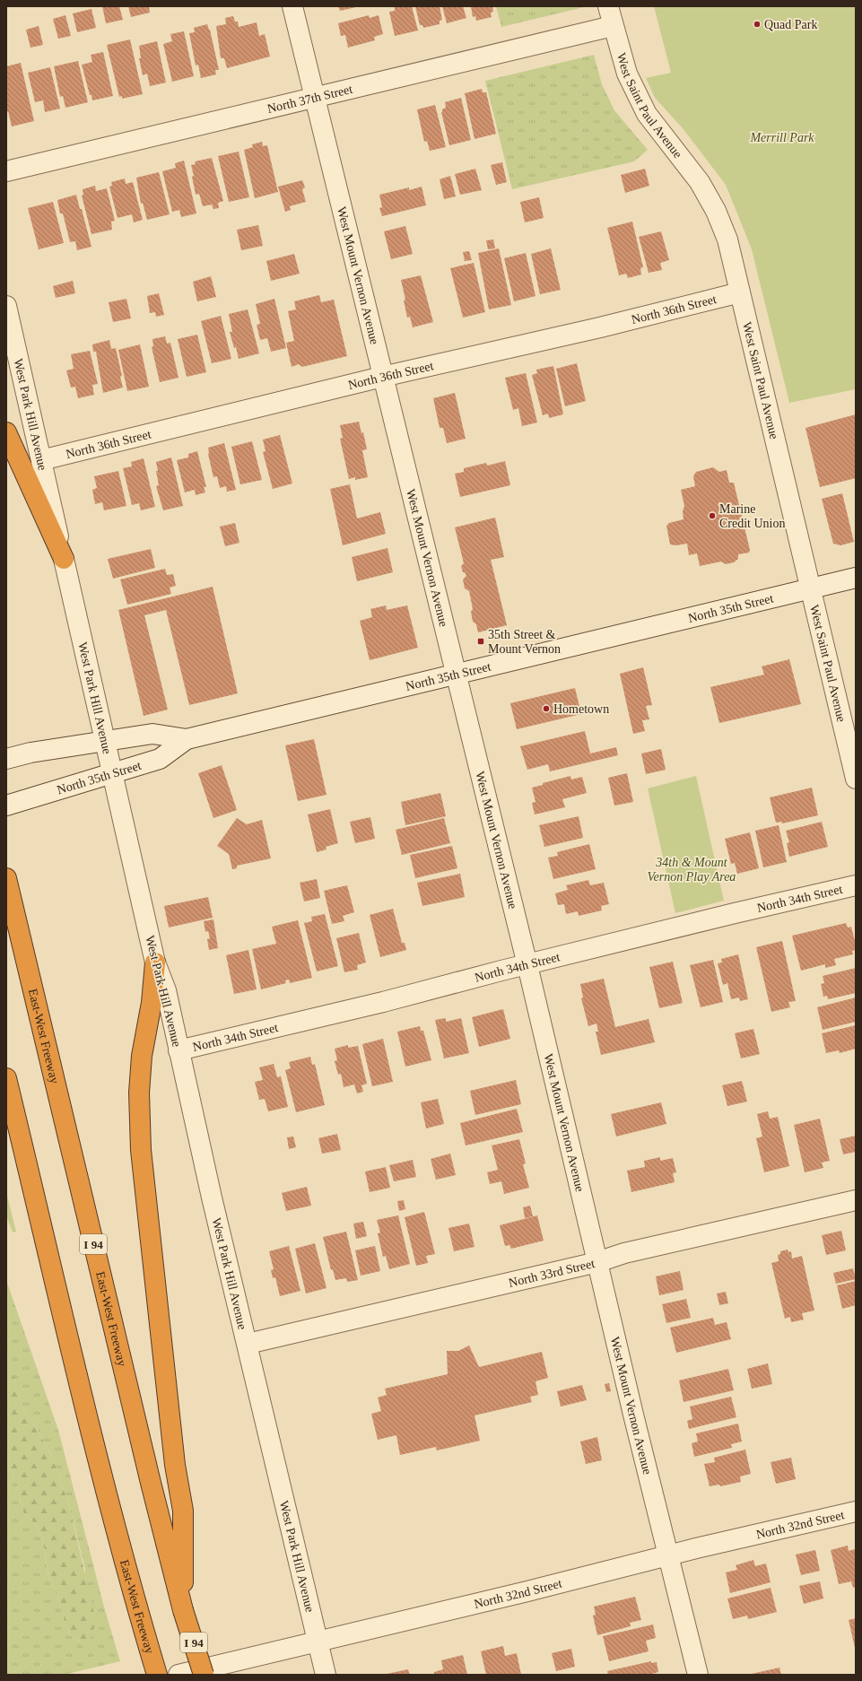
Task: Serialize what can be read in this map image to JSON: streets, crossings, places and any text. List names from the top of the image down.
{
  "streets": {
    "highway": ["East-West Freeway", "I 94"],
    "street": [
      "North 37th Street",
      "West Saint Paul Avenue",
      "West Mount Vernon Avenue",
      "North 36th Street",
      "West Park Hill Avenue",
      "North 35th Street",
      "North 34th Street",
      "North 33rd Street",
      "North 32nd Street"
    ]
  },
  "crossings": [
    ["North 37th Street", "West Saint Paul Avenue"],
    ["North 37th Street", "West Mount Vernon Avenue"],
    ["West Saint Paul Avenue", "North 36th Street"],
    ["West Saint Paul Avenue", "North 35th Street"],
    ["West Mount Vernon Avenue", "North 36th Street"],
    ["West Mount Vernon Avenue", "North 35th Street"],
    ["West Mount Vernon Avenue", "North 34th Street"],
    ["West Mount Vernon Avenue", "North 33rd Street"],
    ["West Mount Vernon Avenue", "North 32nd Street"],
    ["North 36th Street", "West Park Hill Avenue"],
    ["West Park Hill Avenue", "North 35th Street"],
    ["West Park Hill Avenue", "North 34th Street"],
    ["West Park Hill Avenue", "North 33rd Street"],
    ["West Park Hill Avenue", "North 32nd Street"]
  ],
  "parks": ["Merrill Park", "34th & Mount Vernon Play Area"],
  "places": {
    "other": ["Quad Park", "Marine Credit Union", "Hometown"],
    "transit": ["35th Street & Mount Vernon"]
  }
}
